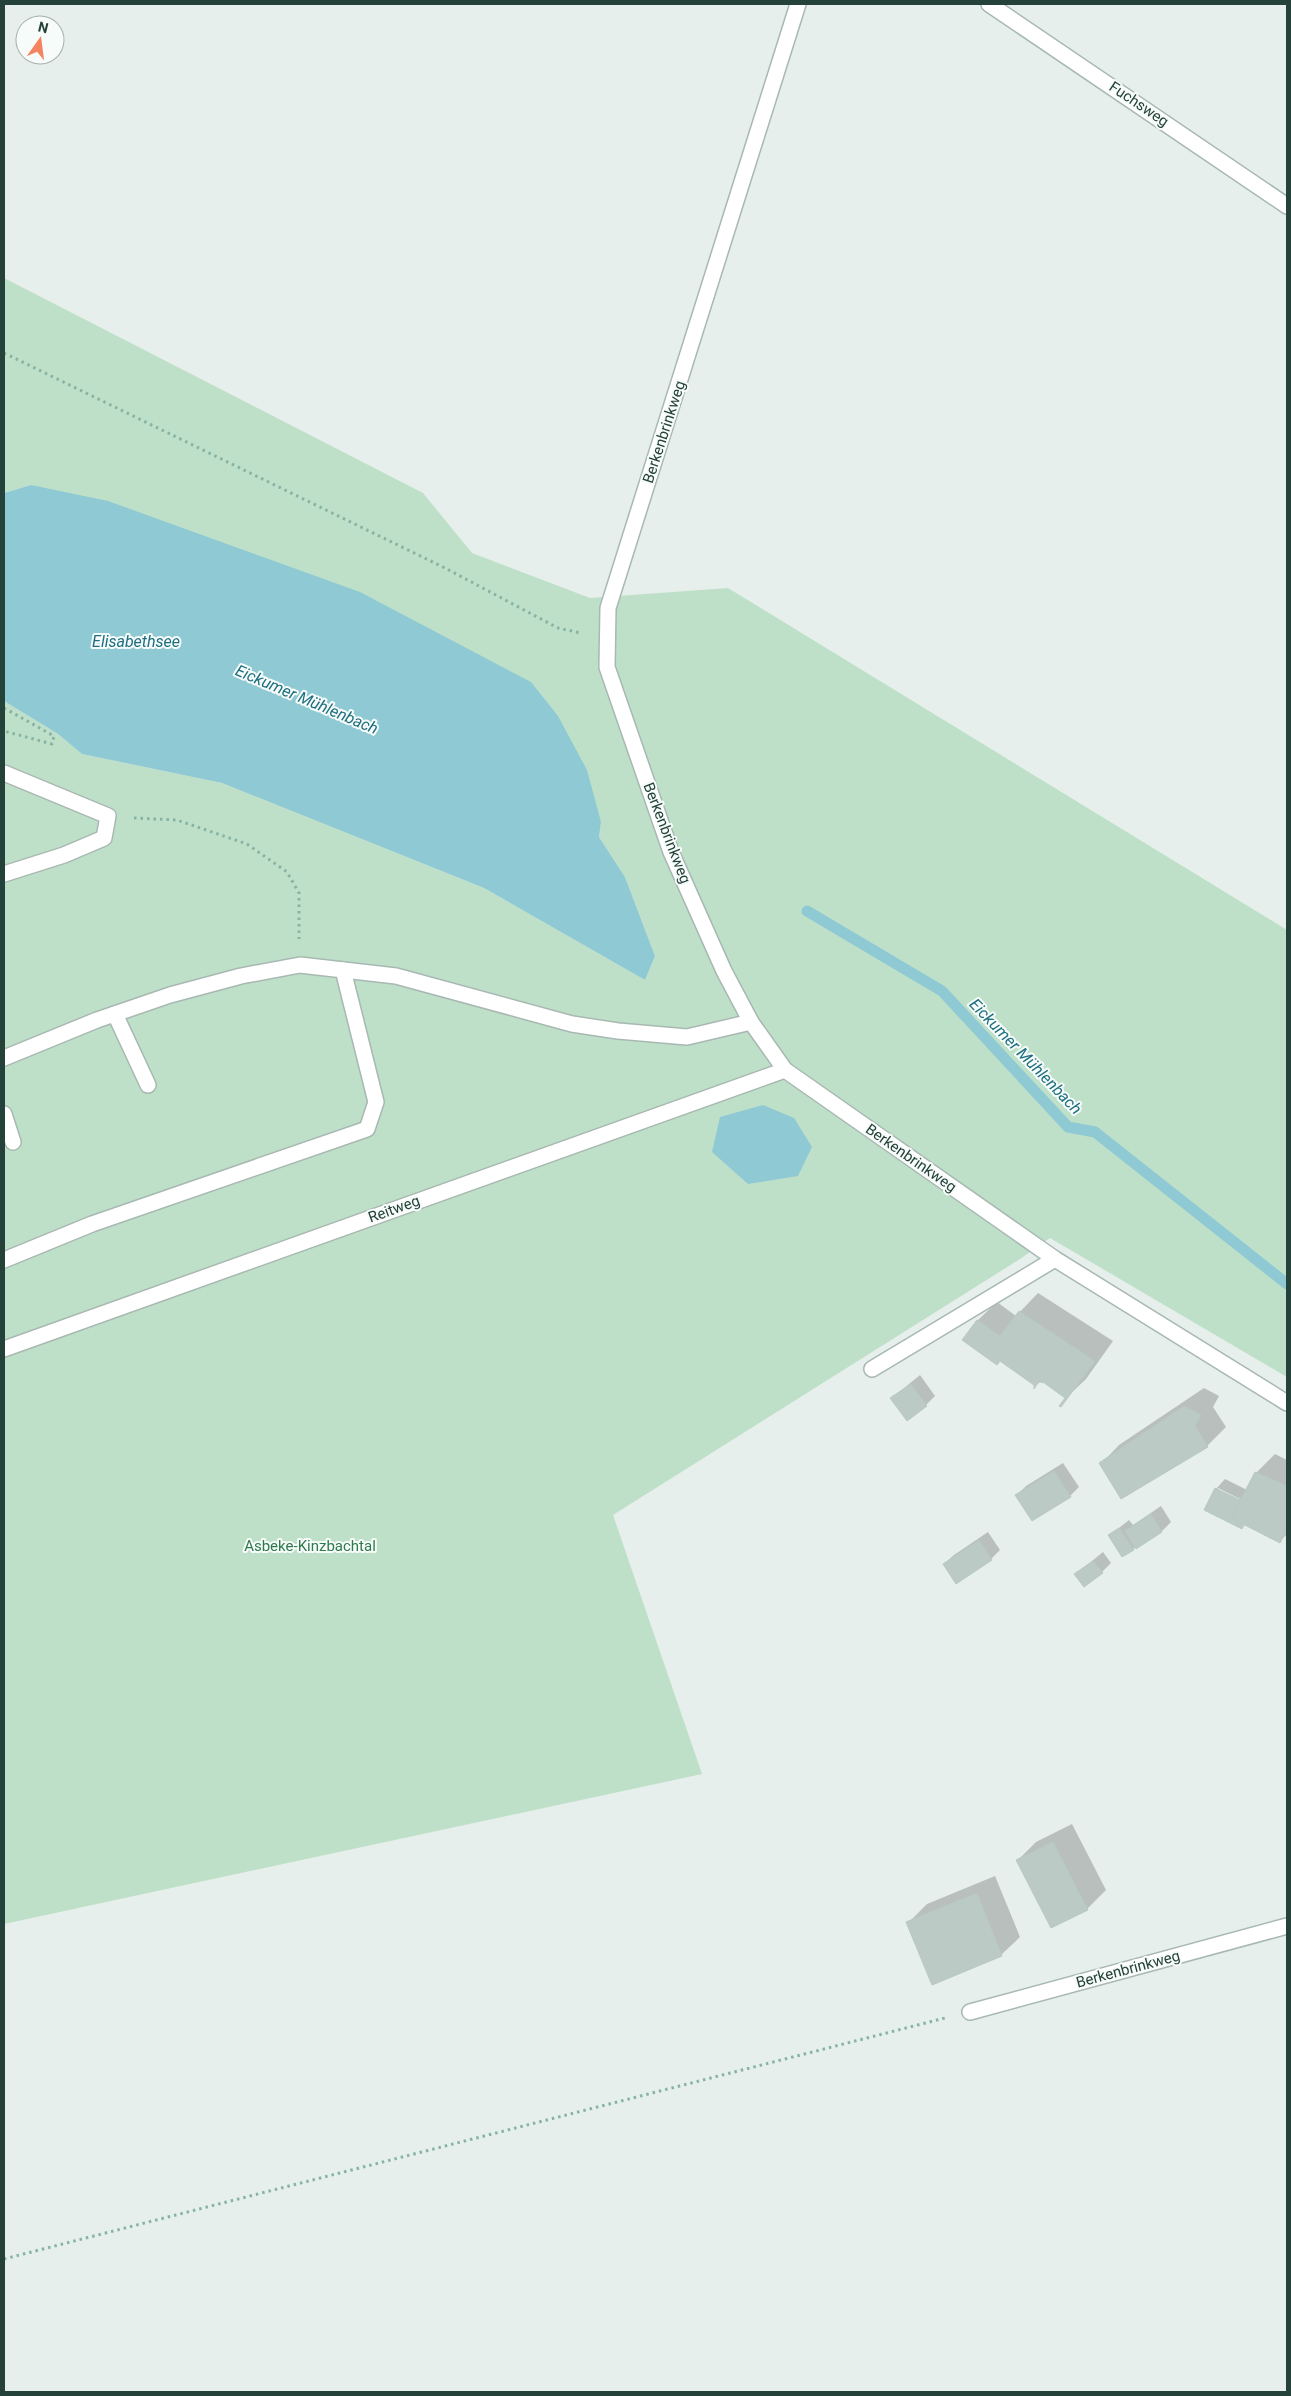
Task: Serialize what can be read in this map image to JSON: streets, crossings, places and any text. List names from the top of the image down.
{
  "streets": {
    "street": ["Fuchsweg", "Berkenbrinkweg", "Reitweg"]
  },
  "crossings": [
    ["Berkenbrinkweg", "Reitweg"]
  ],
  "water": ["Elisabethsee", "Eickumer Mühlenbach"],
  "parks": ["Asbeke-Kinzbachtal"],
  "north": "top"
}
